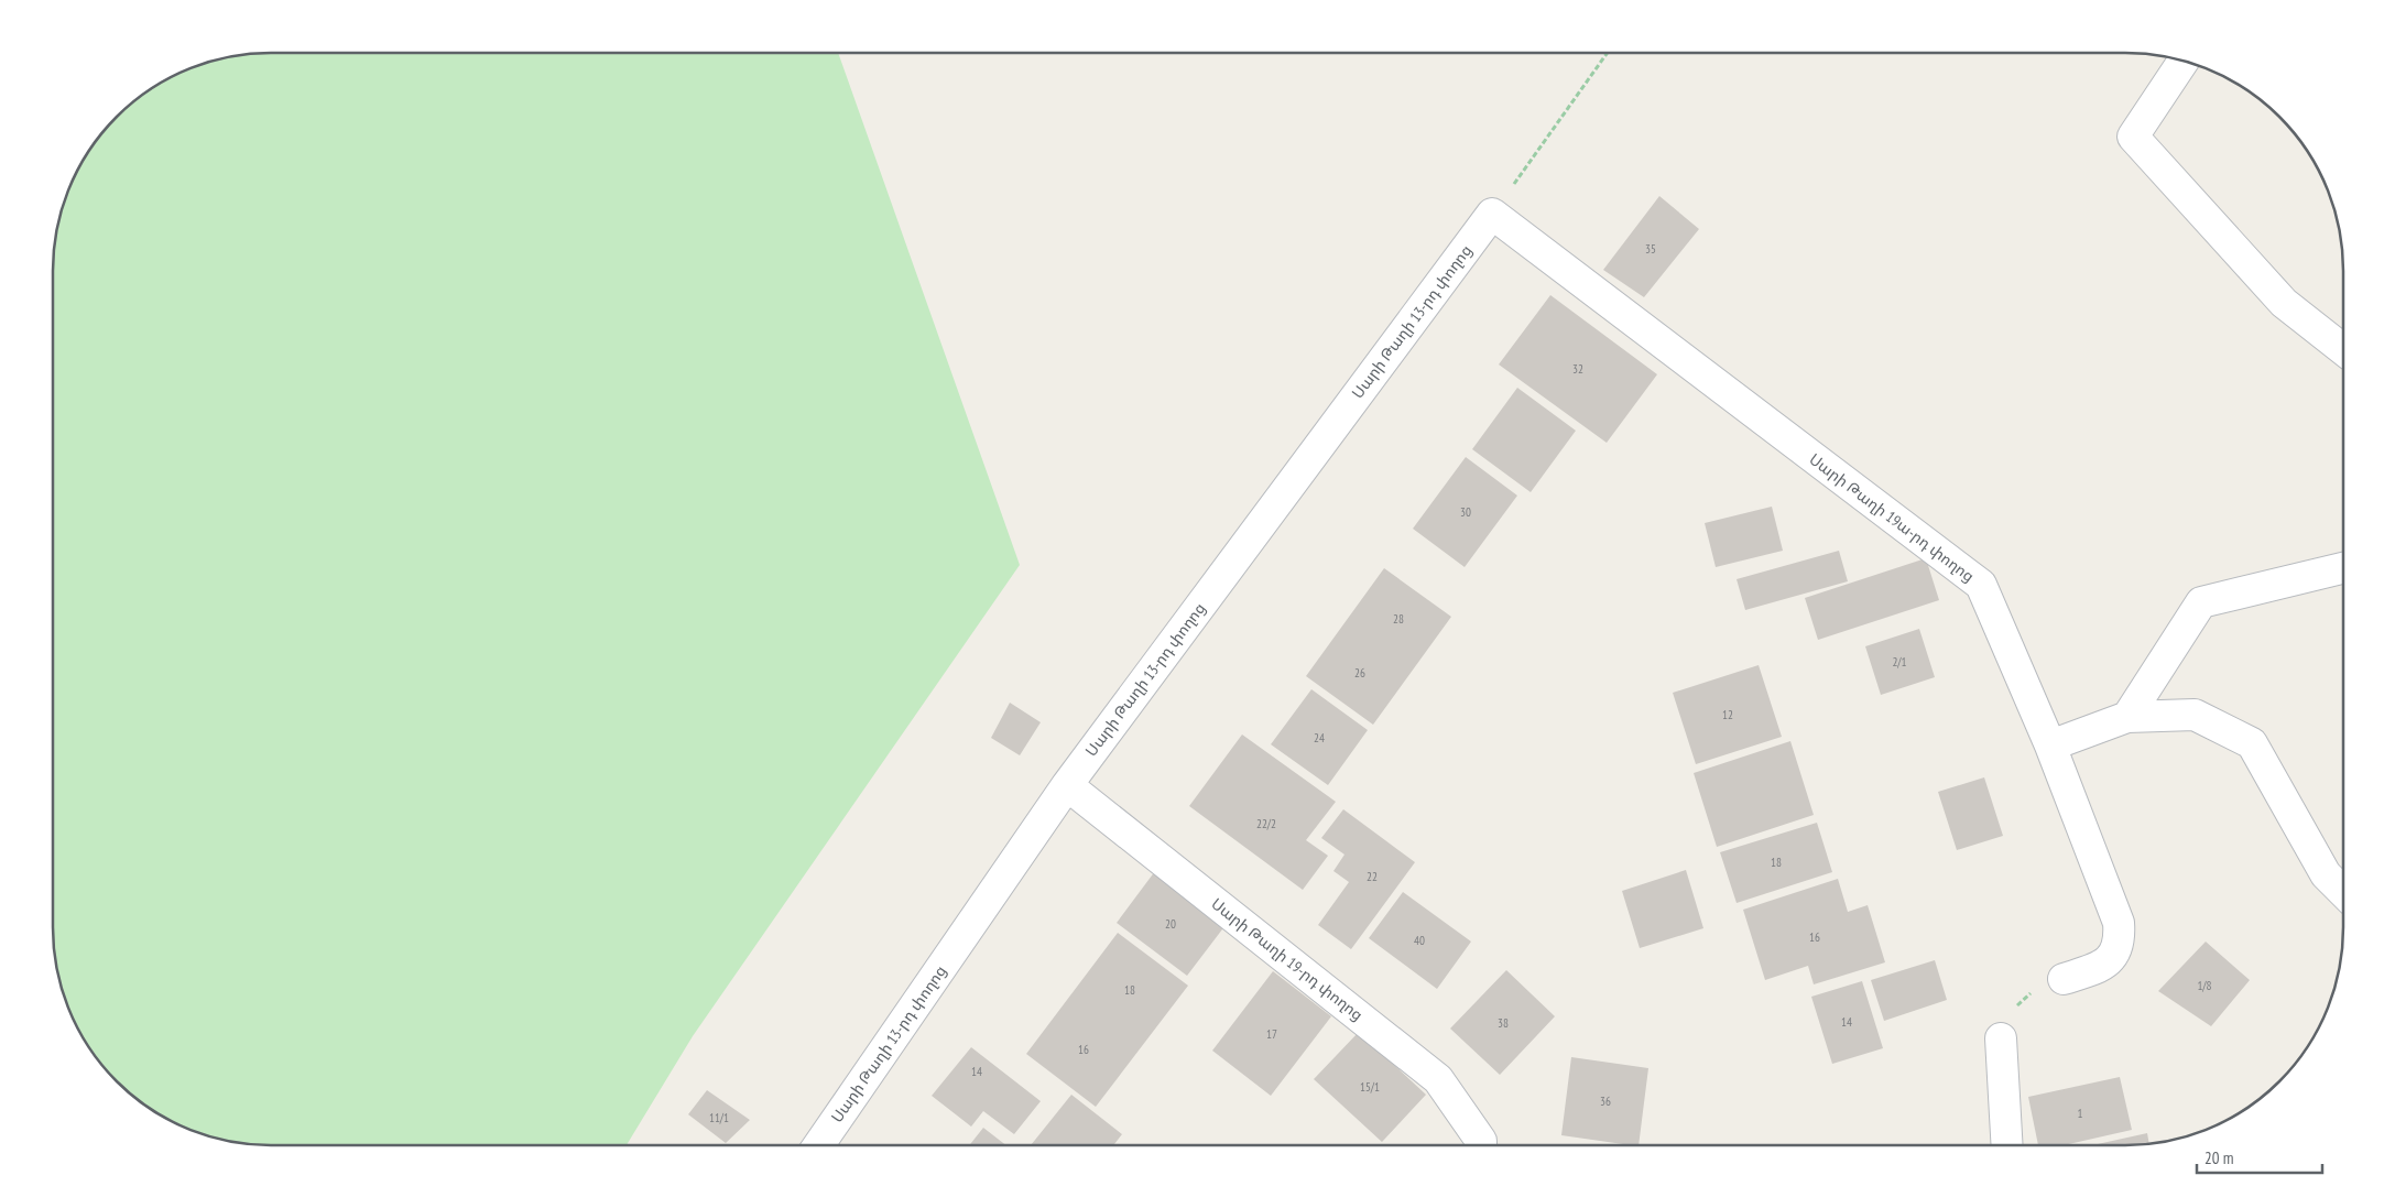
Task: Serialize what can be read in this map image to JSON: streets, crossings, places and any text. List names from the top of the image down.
{
  "streets": {
    "street": ["Սարի Թաղի 13-րդ փողոց", "Սարի Թաղի 19ա-րդ փողոց", "Սարի Թաղի 19-րդ փողոց"]
  },
  "crossings": [
    ["Սարի Թաղի 13-րդ փողոց", "Սարի Թաղի 19ա-րդ փողոց"],
    ["Սարի Թաղի 13-րդ փողոց", "Սարի Թաղի 19-րդ փողոց"]
  ],
  "house_numbers": [
    "35",
    "32",
    "30",
    "28",
    "2/1",
    "26",
    "12",
    "24",
    "22/2",
    "18",
    "22",
    "20",
    "16",
    "40",
    "1/8",
    "18",
    "14",
    "38",
    "17",
    "16",
    "14",
    "15/1",
    "36",
    "1",
    "11/1"
  ],
  "scale_bar": "20 m"
}
